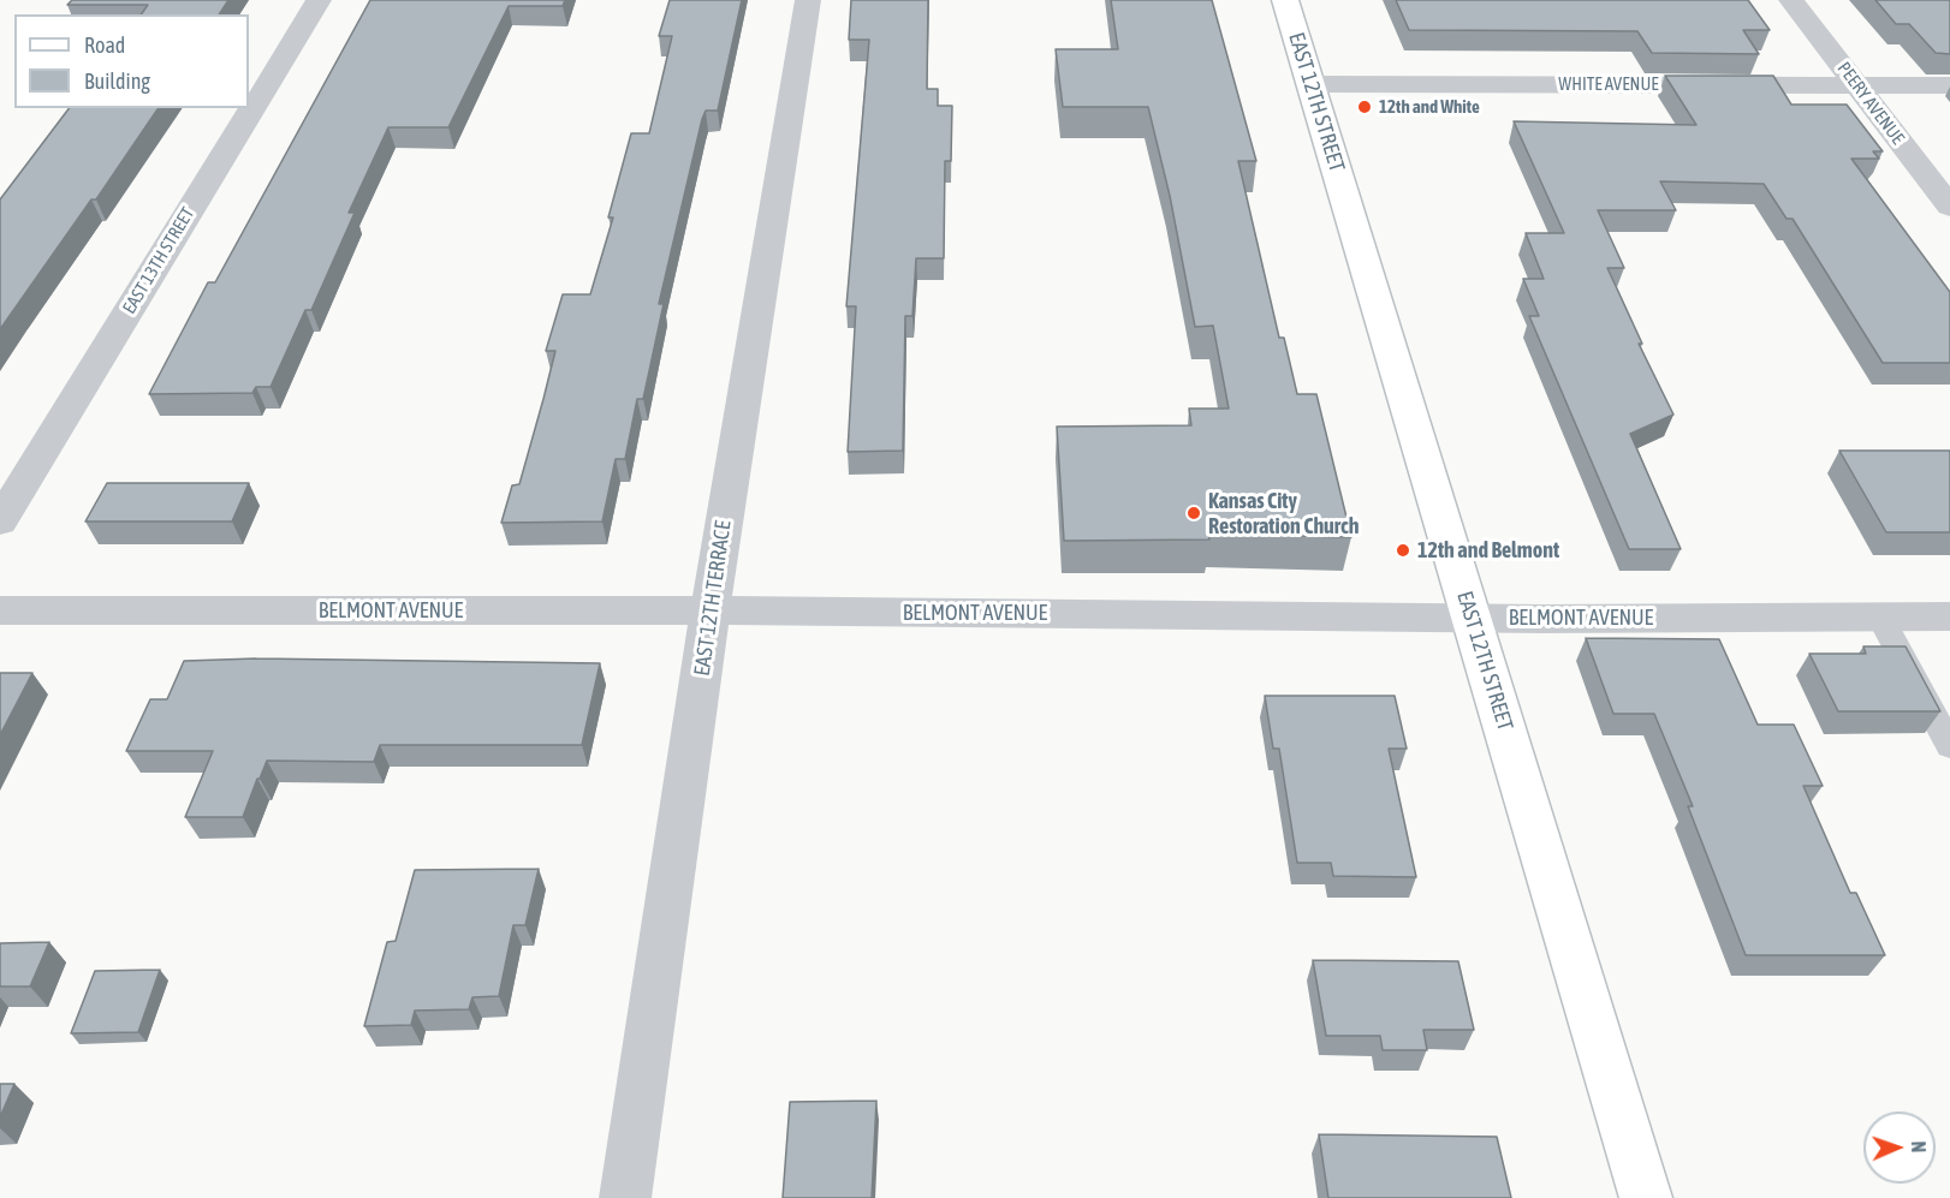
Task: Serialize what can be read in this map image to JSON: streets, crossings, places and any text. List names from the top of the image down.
{
  "streets": {
    "street": [
      "WHITE AVENUE",
      "EAST 12TH STREET",
      "PEERY AVENUE",
      "EAST 13TH STREET",
      "EAST 12TH TERRACE",
      "BELMONT AVENUE"
    ]
  },
  "crossings": [
    ["WHITE AVENUE", "EAST 12TH STREET"],
    ["WHITE AVENUE", "PEERY AVENUE"],
    ["EAST 12TH STREET", "BELMONT AVENUE"],
    ["EAST 12TH TERRACE", "BELMONT AVENUE"]
  ],
  "places": ["12th and White", "Kansas City Restoration Church", "12th and Belmont"],
  "legend": ["Road", "Building"],
  "north": "right"
}
